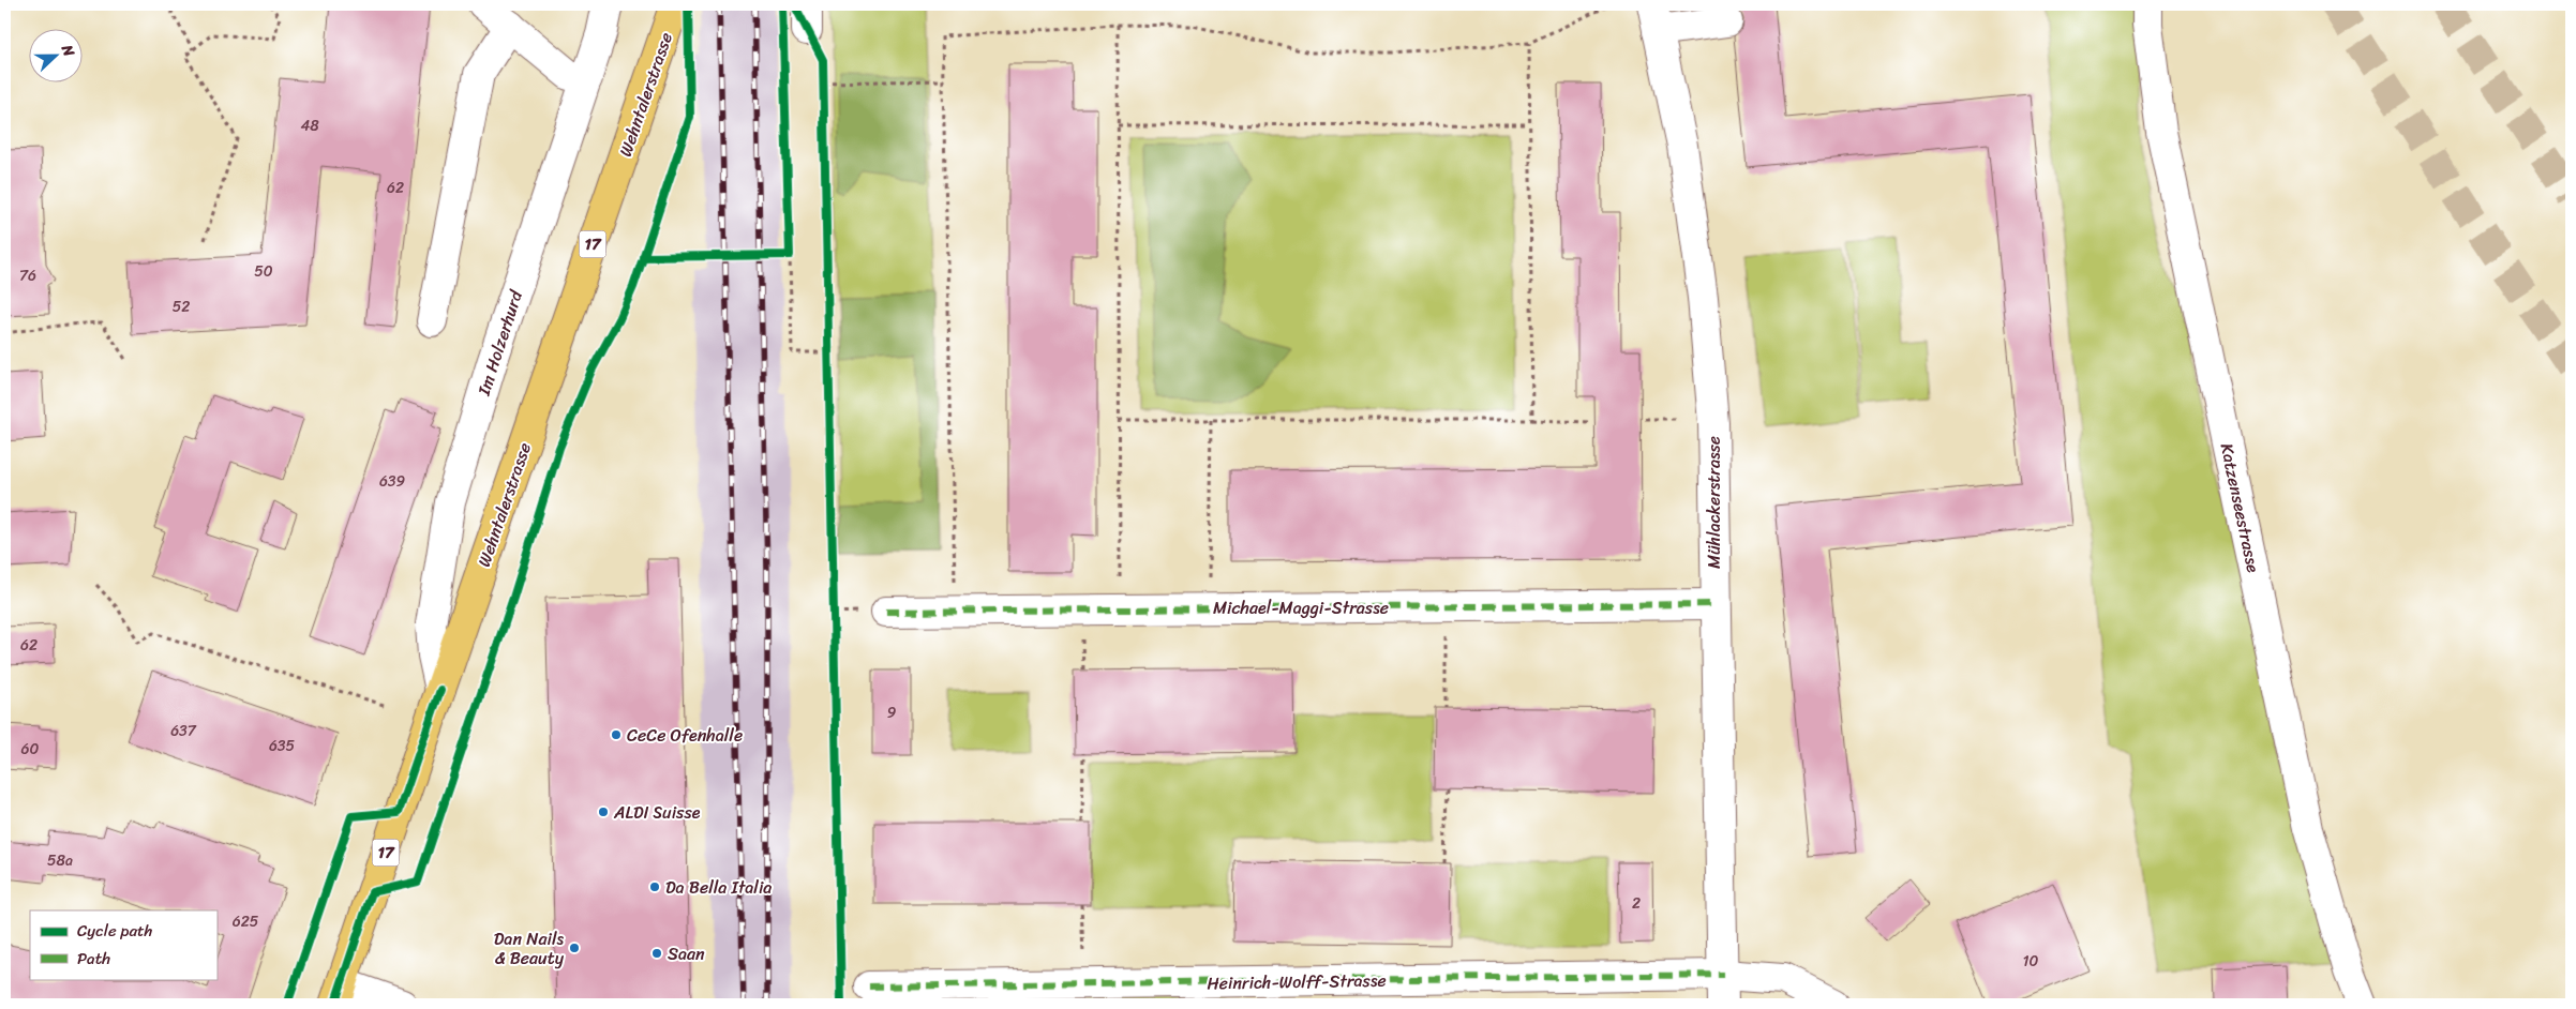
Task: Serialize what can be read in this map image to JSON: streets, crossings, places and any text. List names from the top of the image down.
{
  "streets": {
    "main road": ["Wehntalerstrasse", "17"],
    "street": [
      "Im Holzerhurd",
      "Mühlackerstrasse",
      "Katzenseestrasse",
      "Michael-Maggi-Strasse",
      "Heinrich-Wolff-Strasse"
    ]
  },
  "crossings": [
    ["Wehntalerstrasse", "Im Holzerhurd"],
    ["Mühlackerstrasse", "Michael-Maggi-Strasse"],
    ["Mühlackerstrasse", "Heinrich-Wolff-Strasse"]
  ],
  "places": [
    "CeCe Ofenhalle",
    "ALDI Suisse",
    "Da Bella Italia",
    "Dan Nails & Beauty",
    "Saan"
  ],
  "house_numbers": [
    "48",
    "62",
    "50",
    "76",
    "52",
    "639",
    "62",
    "9",
    "637",
    "635",
    "60",
    "58a",
    "2",
    "625",
    "10"
  ],
  "legend": ["Cycle path", "Path"],
  "north": "right"
}
